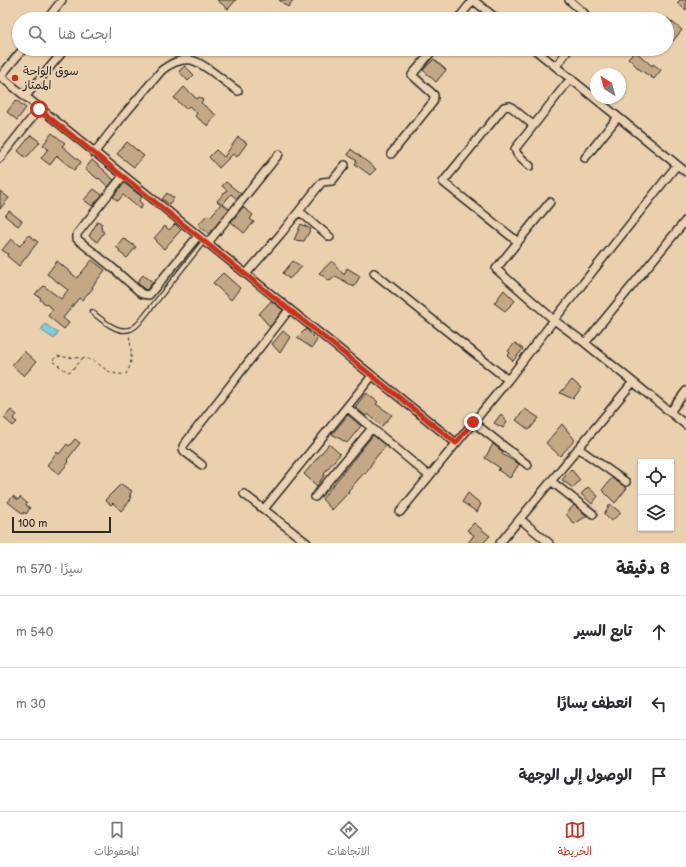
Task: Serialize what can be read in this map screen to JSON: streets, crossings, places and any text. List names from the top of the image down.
{
  "places": ["سوق الواحة الممتاز"],
  "scale_bar": "100 m",
  "north": "top left",
  "page": {
    "search": "ابحث هنا",
    "scale": "100 m",
    "heading": ["8 دقيقة", "سيرًا · 570 m"],
    "list": [
      ["تابع السير", "540 m"],
      ["انعطف يسارًا", "30 m"],
      "الوصول إلى الوجهة"
    ],
    "nav": ["الخريطة", "الاتجاهات", "المحفوظات"]
  }
}
